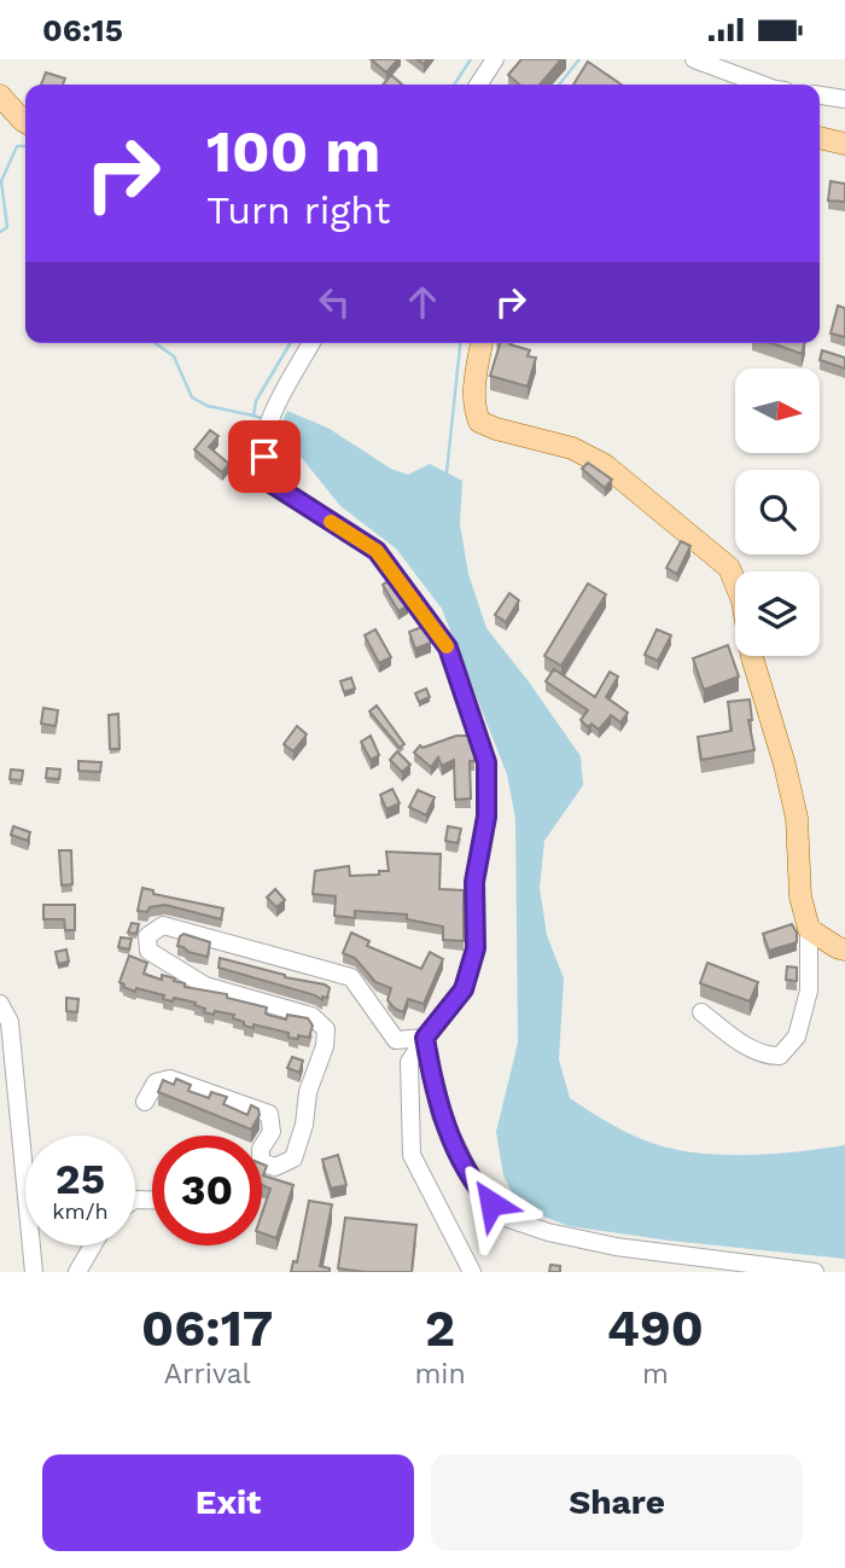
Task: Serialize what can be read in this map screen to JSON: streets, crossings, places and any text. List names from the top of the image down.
{
  "north": "right",
  "page": {
    "status": "06:15",
    "turn": ["100 m", "Turn right"],
    "speed": "25 km/h",
    "limit": "30",
    "eta": [
      "06:17",
      "Arrival",
      "2",
      "min",
      "490",
      "m"
    ],
    "buttons": ["Exit", "Share"]
  }
}
